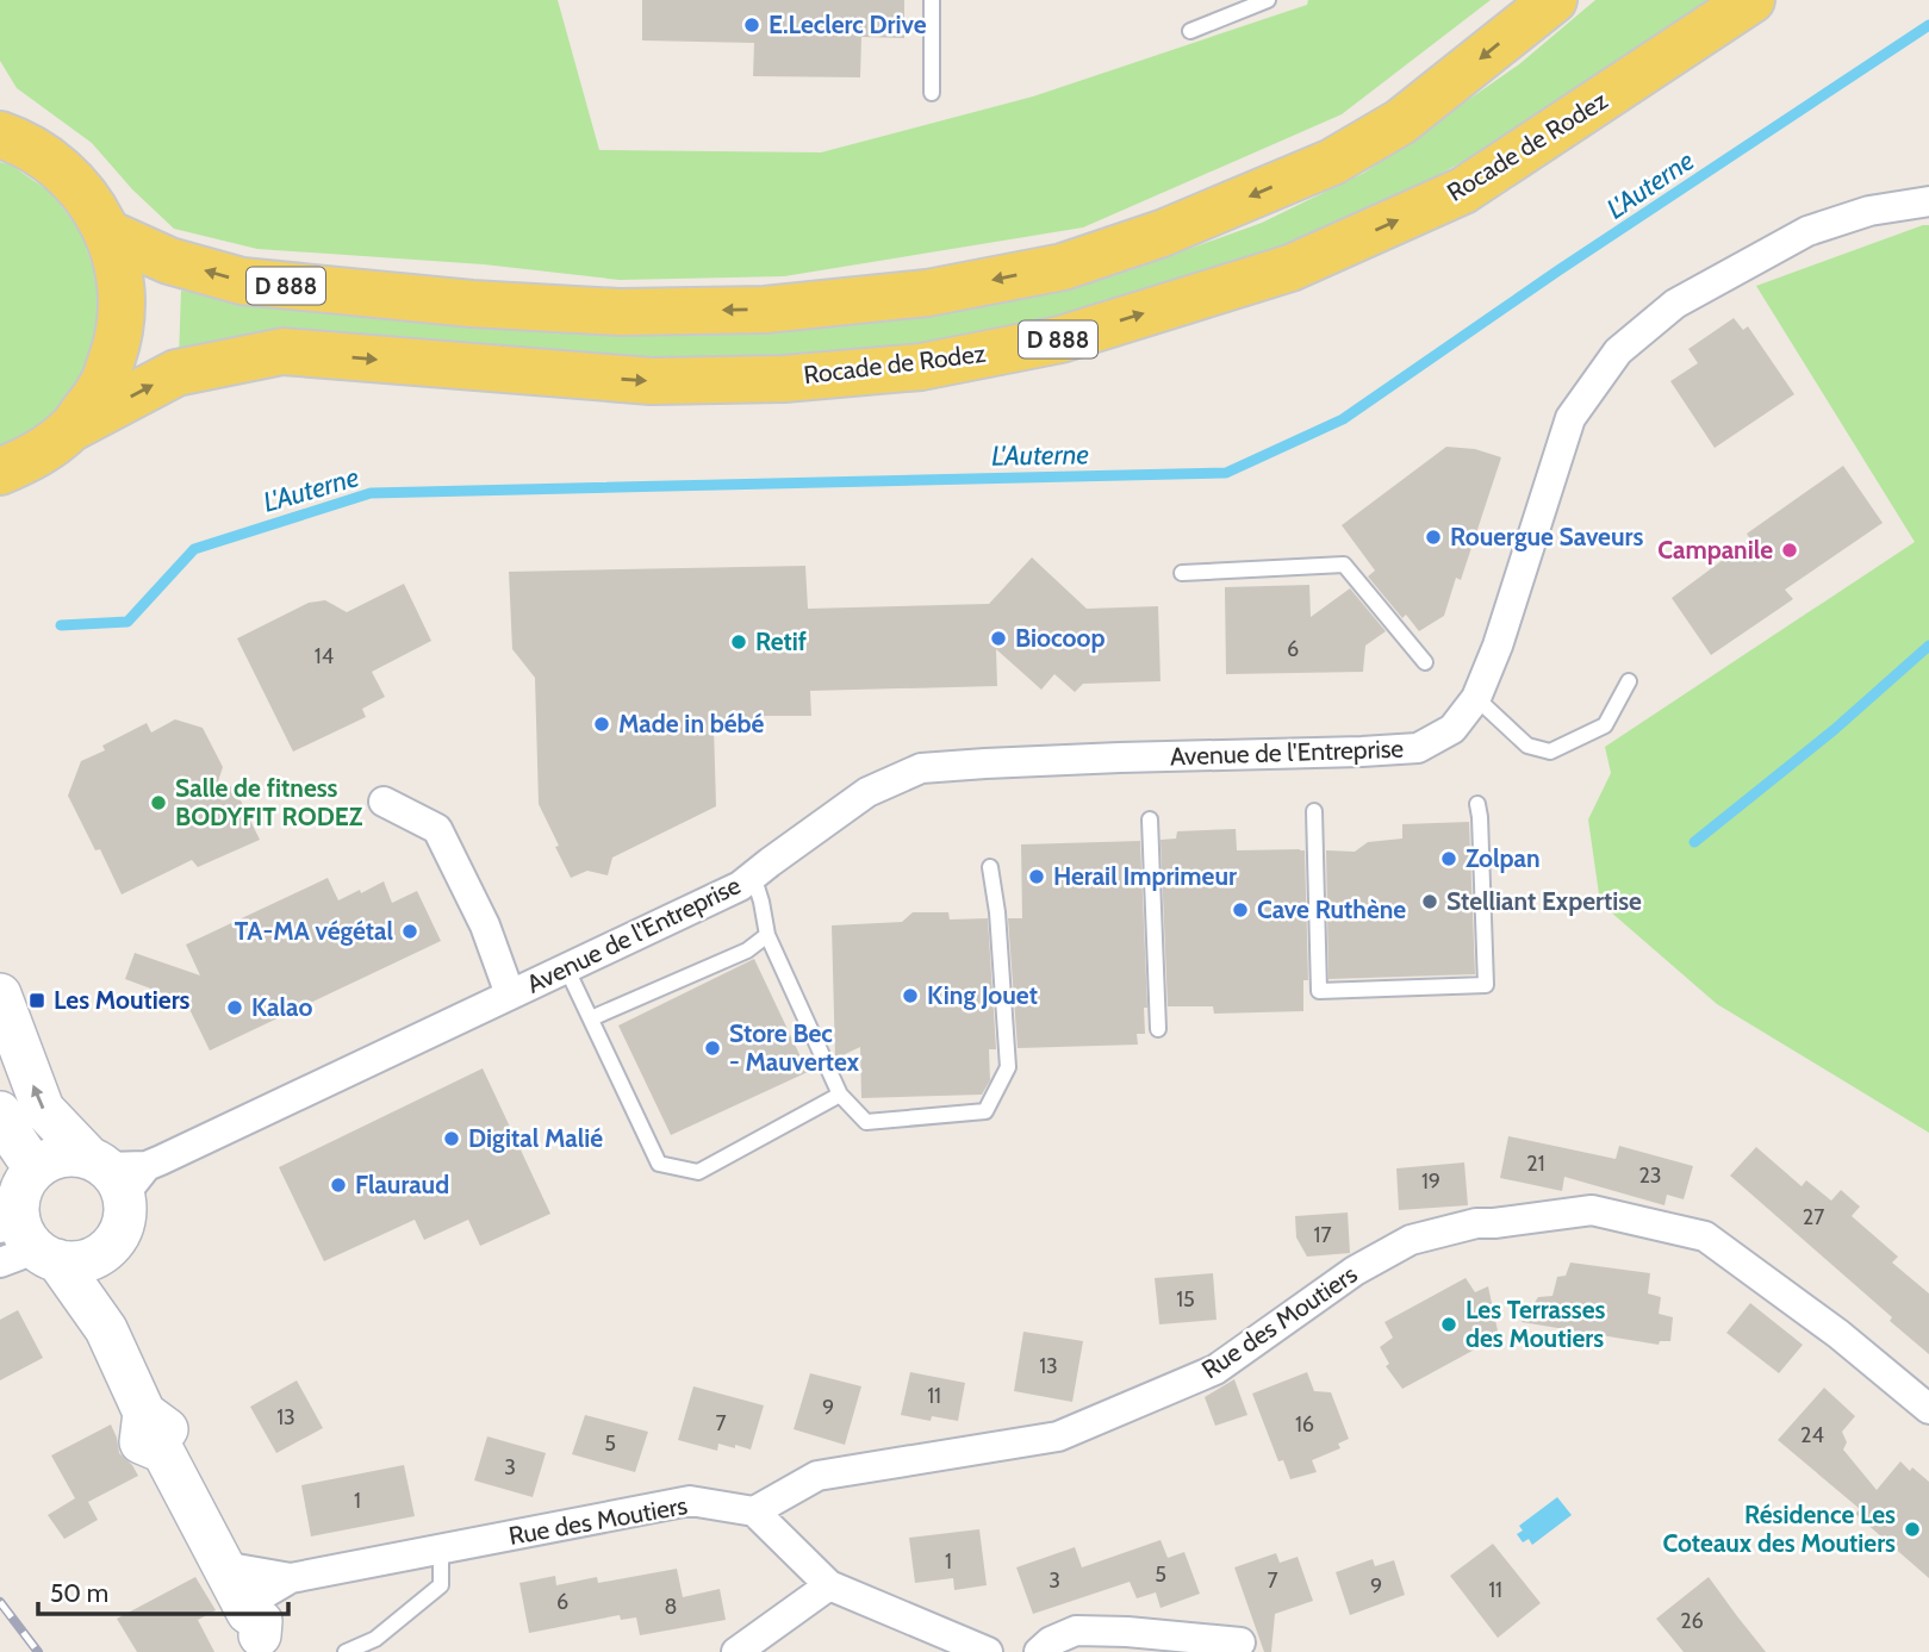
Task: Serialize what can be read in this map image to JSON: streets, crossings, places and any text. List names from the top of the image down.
{
  "streets": {
    "main road": ["Rocade de Rodez", "D 888"],
    "street": ["Avenue de l'Entreprise", "Rue des Moutiers"]
  },
  "water": ["L'Auterne"],
  "places": {
    "other": [
      "E.Leclerc Drive",
      "Rouergue Saveurs",
      "Campanile",
      "Biocoop",
      "Retif",
      "Made in bébé",
      "Salle de fitness BODYFIT RODEZ",
      "Zolpan",
      "Herail Imprimeur",
      "Stelliant Expertise",
      "Cave Ruthène",
      "TA-MA végétal",
      "King Jouet",
      "Kalao",
      "Store Bec - Mauvertex",
      "Digital Malié",
      "Flauraud",
      "Les Terrasses des Moutiers",
      "Résidence Les Coteaux des Moutiers"
    ],
    "transit": ["Les Moutiers"]
  },
  "house_numbers": [
    "6",
    "14",
    "21",
    "23",
    "19",
    "27",
    "17",
    "15",
    "13",
    "11",
    "9",
    "13",
    "7",
    "16",
    "24",
    "5",
    "3",
    "1",
    "1",
    "5",
    "3",
    "7",
    "9",
    "11",
    "6",
    "8",
    "26"
  ],
  "scale_bar": "50 m"
}
